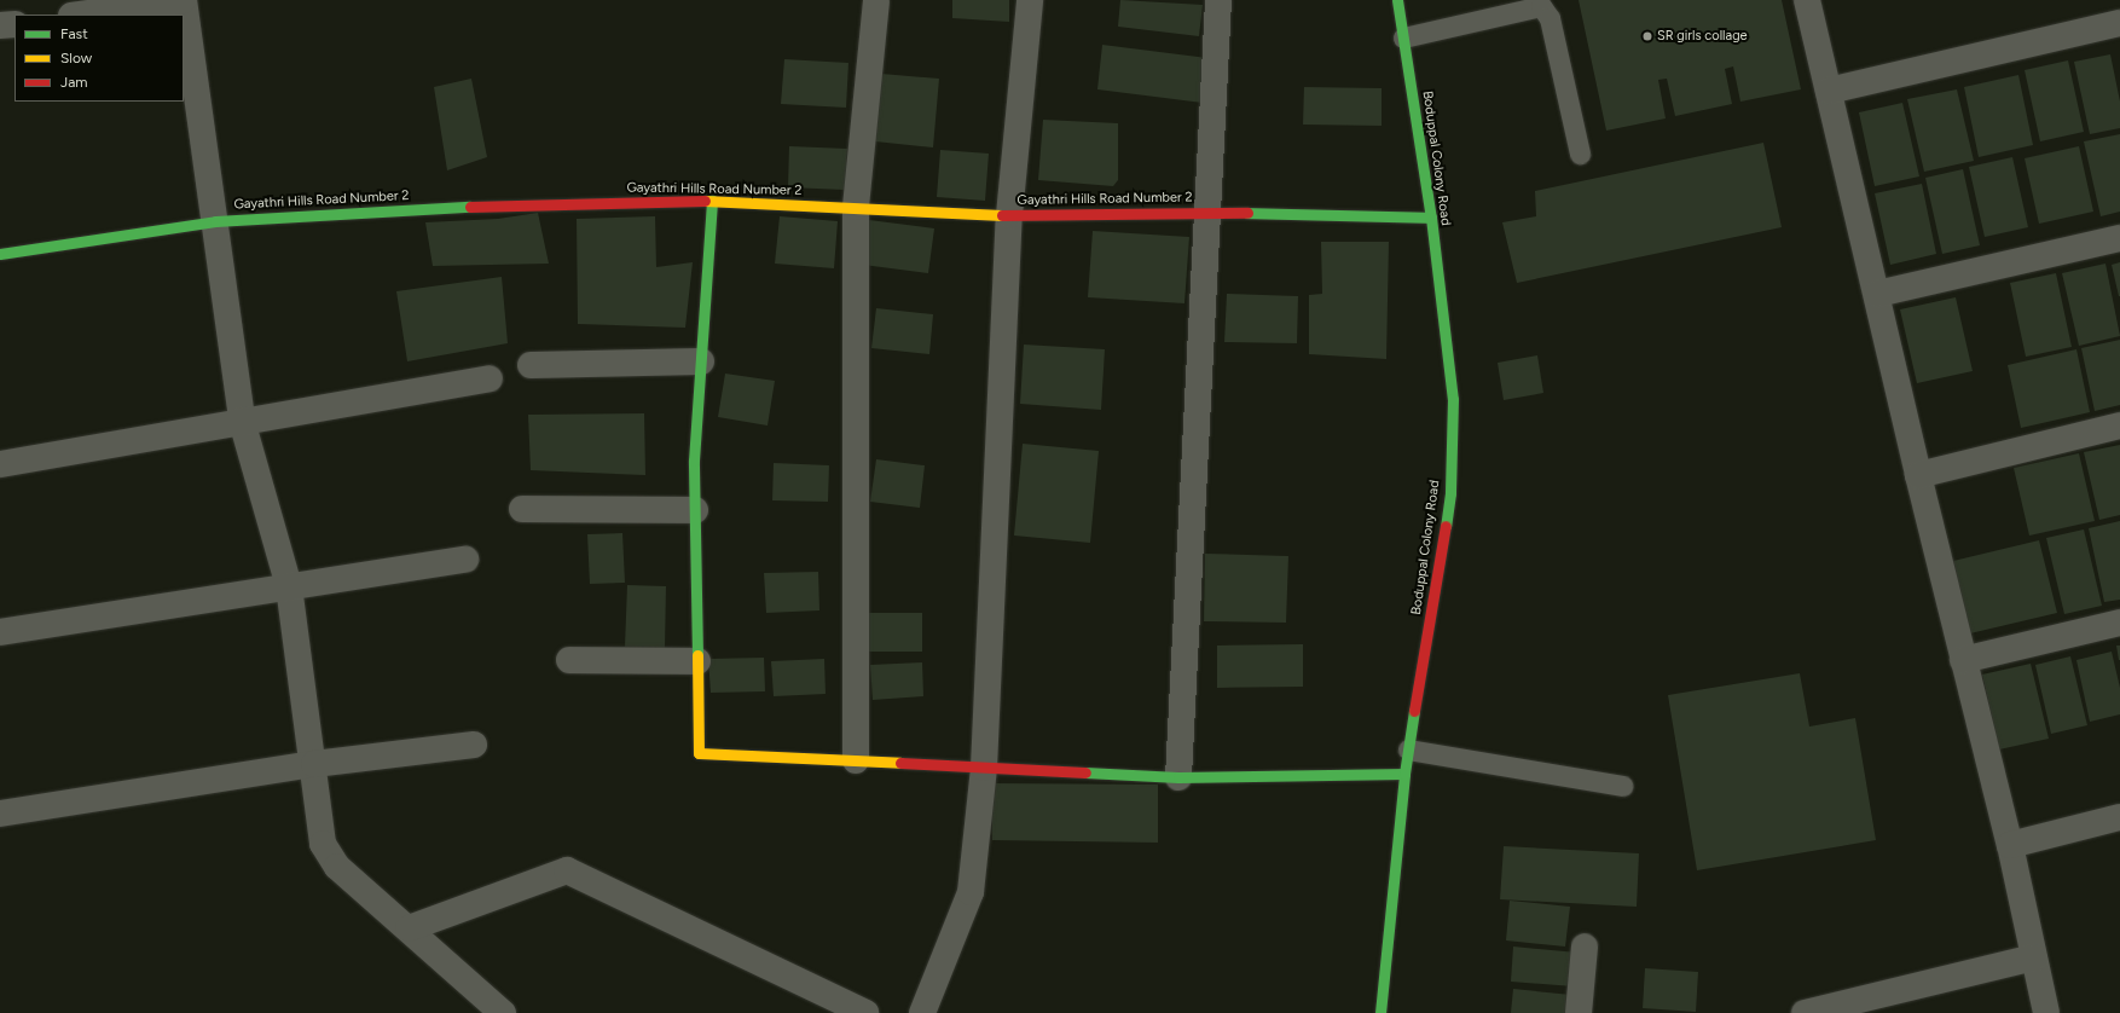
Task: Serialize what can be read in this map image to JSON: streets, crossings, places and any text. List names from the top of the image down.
{
  "streets": {
    "street": ["Boduppal Colony Road", "Gayathri Hills Road Number 2"]
  },
  "crossings": [
    ["Boduppal Colony Road", "Gayathri Hills Road Number 2"]
  ],
  "places": ["SR girls collage"],
  "legend": ["Fast", "Slow", "Jam"]
}
